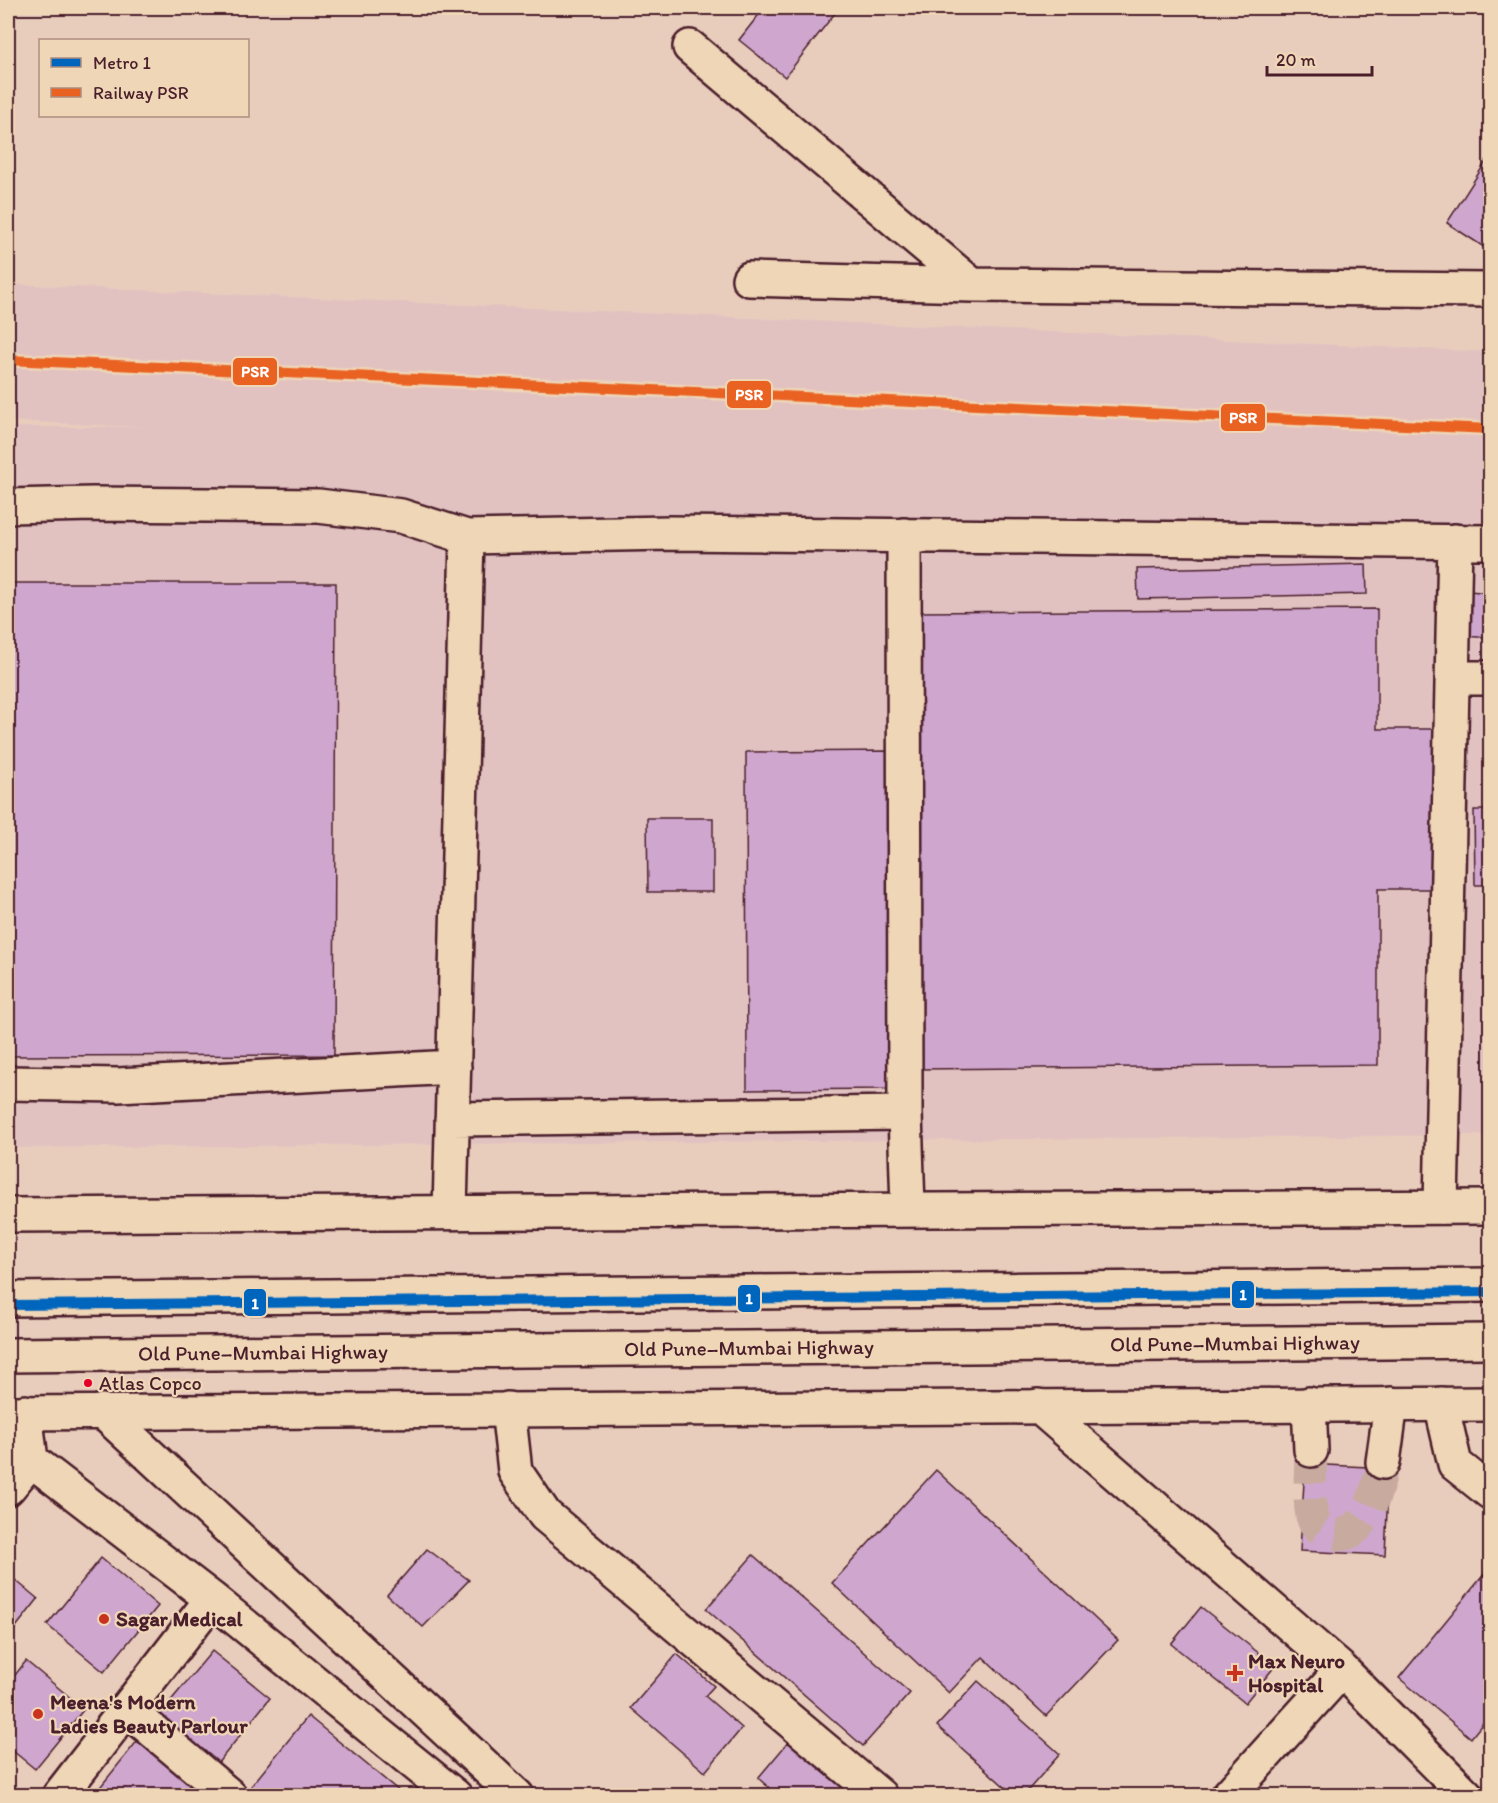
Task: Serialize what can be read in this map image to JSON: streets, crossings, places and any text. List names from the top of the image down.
{
  "streets": {
    "main road": ["Old Pune–Mumbai Highway"]
  },
  "places": {
    "other": ["Atlas Copco", "Sagar Medical", "Meena's Modern Ladies Beauty Parlour"],
    "health": ["Max Neuro Hospital"]
  },
  "lines": ["rail line PSR", "metro line 1"],
  "legend": ["Metro 1", "Railway PSR"],
  "scale_bar": "20 m"
}
